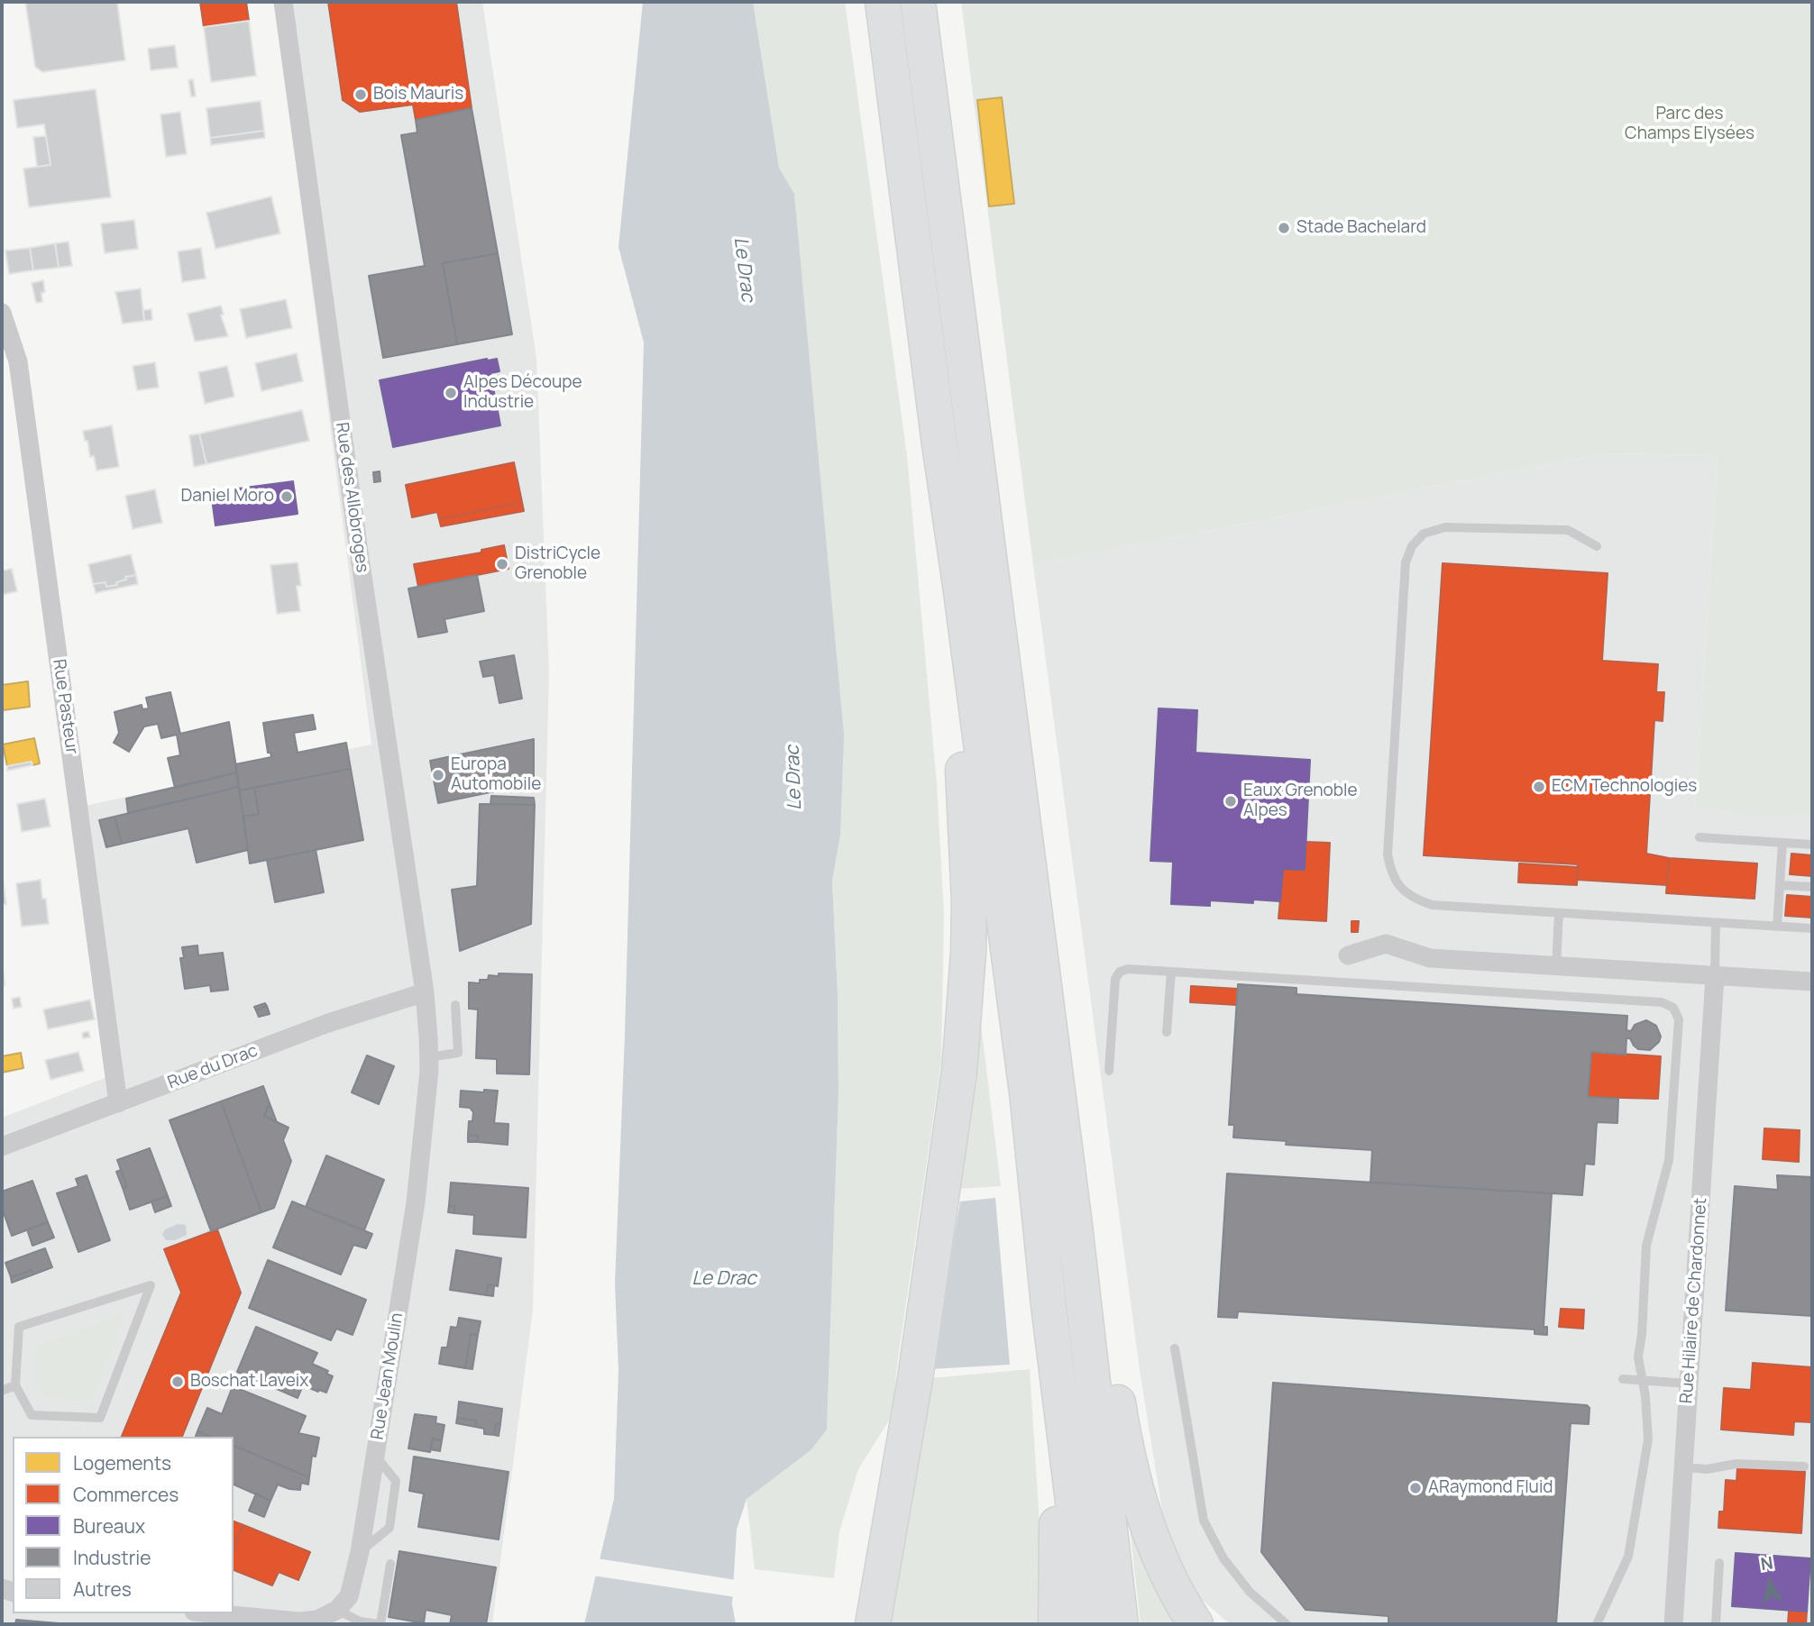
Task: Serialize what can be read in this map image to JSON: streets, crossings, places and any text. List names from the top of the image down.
{
  "streets": {
    "street": [
      "Rue des Allobroges",
      "Rue Pasteur",
      "Rue du Drac",
      "Rue Hilaire de Chardonnet",
      "Rue Jean Moulin"
    ]
  },
  "crossings": [
    ["Rue des Allobroges", "Rue du Drac"],
    ["Rue des Allobroges", "Rue Jean Moulin"],
    ["Rue Pasteur", "Rue du Drac"],
    ["Rue du Drac", "Rue Jean Moulin"]
  ],
  "water": ["Le Drac"],
  "parks": ["Parc des Champs Elysées"],
  "places": [
    "Bois Mauris",
    "Stade Bachelard",
    "Alpes Découpe Industrie",
    "Daniel Moro",
    "DistriCycle Grenoble",
    "Europa Automobile",
    "ECM Technologies",
    "Eaux Grenoble Alpes",
    "Boschat Laveix",
    "ARaymond Fluid"
  ],
  "legend": [
    "Logements",
    "Commerces",
    "Bureaux",
    "Industrie",
    "Autres"
  ],
  "north": "top"
}
